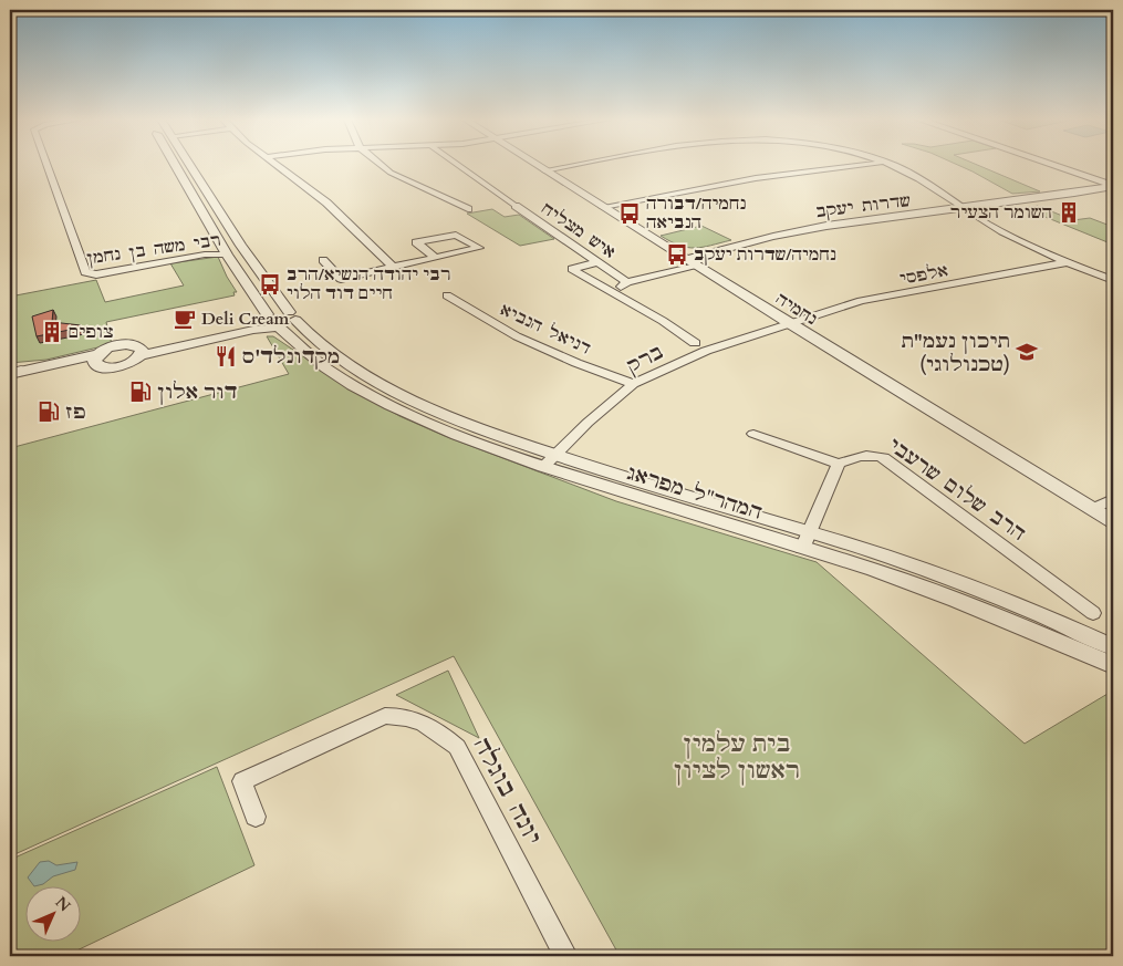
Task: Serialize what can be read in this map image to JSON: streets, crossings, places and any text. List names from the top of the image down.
{
  "streets": {
    "street": [
      "שדרות יעקב",
      "איש מצליח",
      "רבי משה בן נחמן",
      "אלפסי",
      "נחמיה",
      "דניאל הנביא",
      "ברק",
      "הרב שלום שרעבי",
      "המהר\"ל מפראג",
      "יונה בוגלה"
    ]
  },
  "crossings": [
    ["שדרות יעקב", "נחמיה"],
    ["אלפסי", "נחמיה"],
    ["אלפסי", "ברק"],
    ["נחמיה", "ברק"],
    ["דניאל הנביא", "ברק"],
    ["ברק", "המהר\"ל מפראג"]
  ],
  "parks": ["בית עלמין ראשון לציון"],
  "places": {
    "building": ["השומר הצעיר", "צופים"],
    "bus stop": ["נחמיה/דבורה הנביאה", "נחמיה/שדרות יעקב", "רבי יהודה הנשיא/הרב חיים דוד הלוי"],
    "cafe": ["Deli Cream"],
    "school or university": ["תיכון נעמ\"ת (טכנולוגי)"],
    "restaurant": ["מקדונלד'ס"],
    "fuel station": ["דור אלון", "פז"]
  },
  "north": "top right"
}
